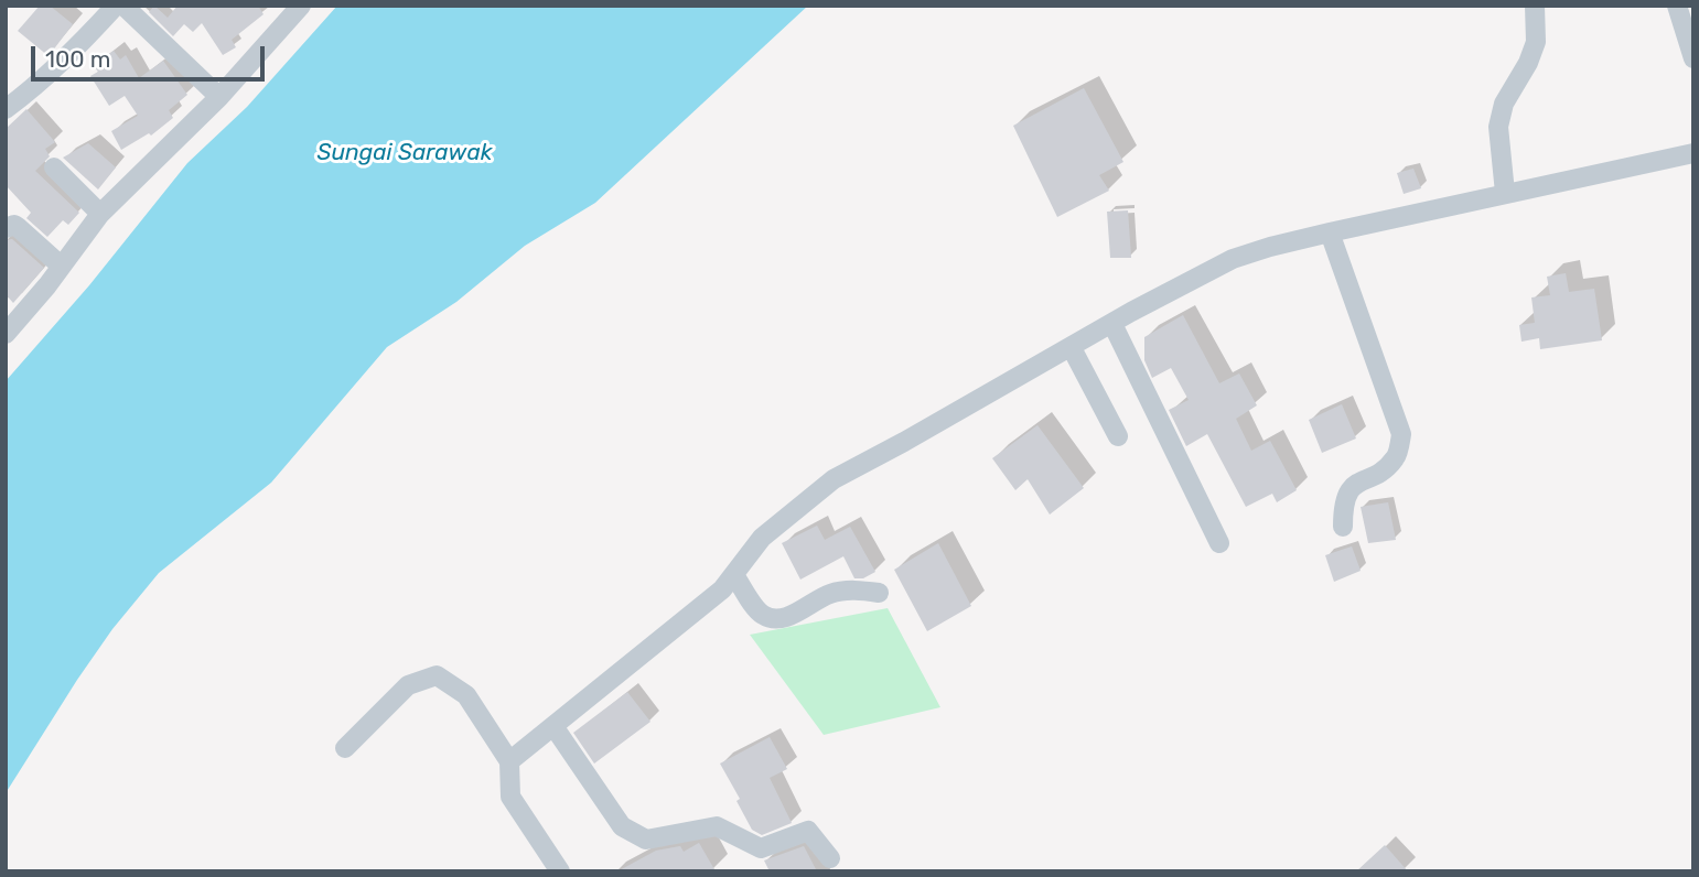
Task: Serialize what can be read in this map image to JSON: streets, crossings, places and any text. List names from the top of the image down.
{
  "water": ["Sungai Sarawak"],
  "scale_bar": "100 m"
}
